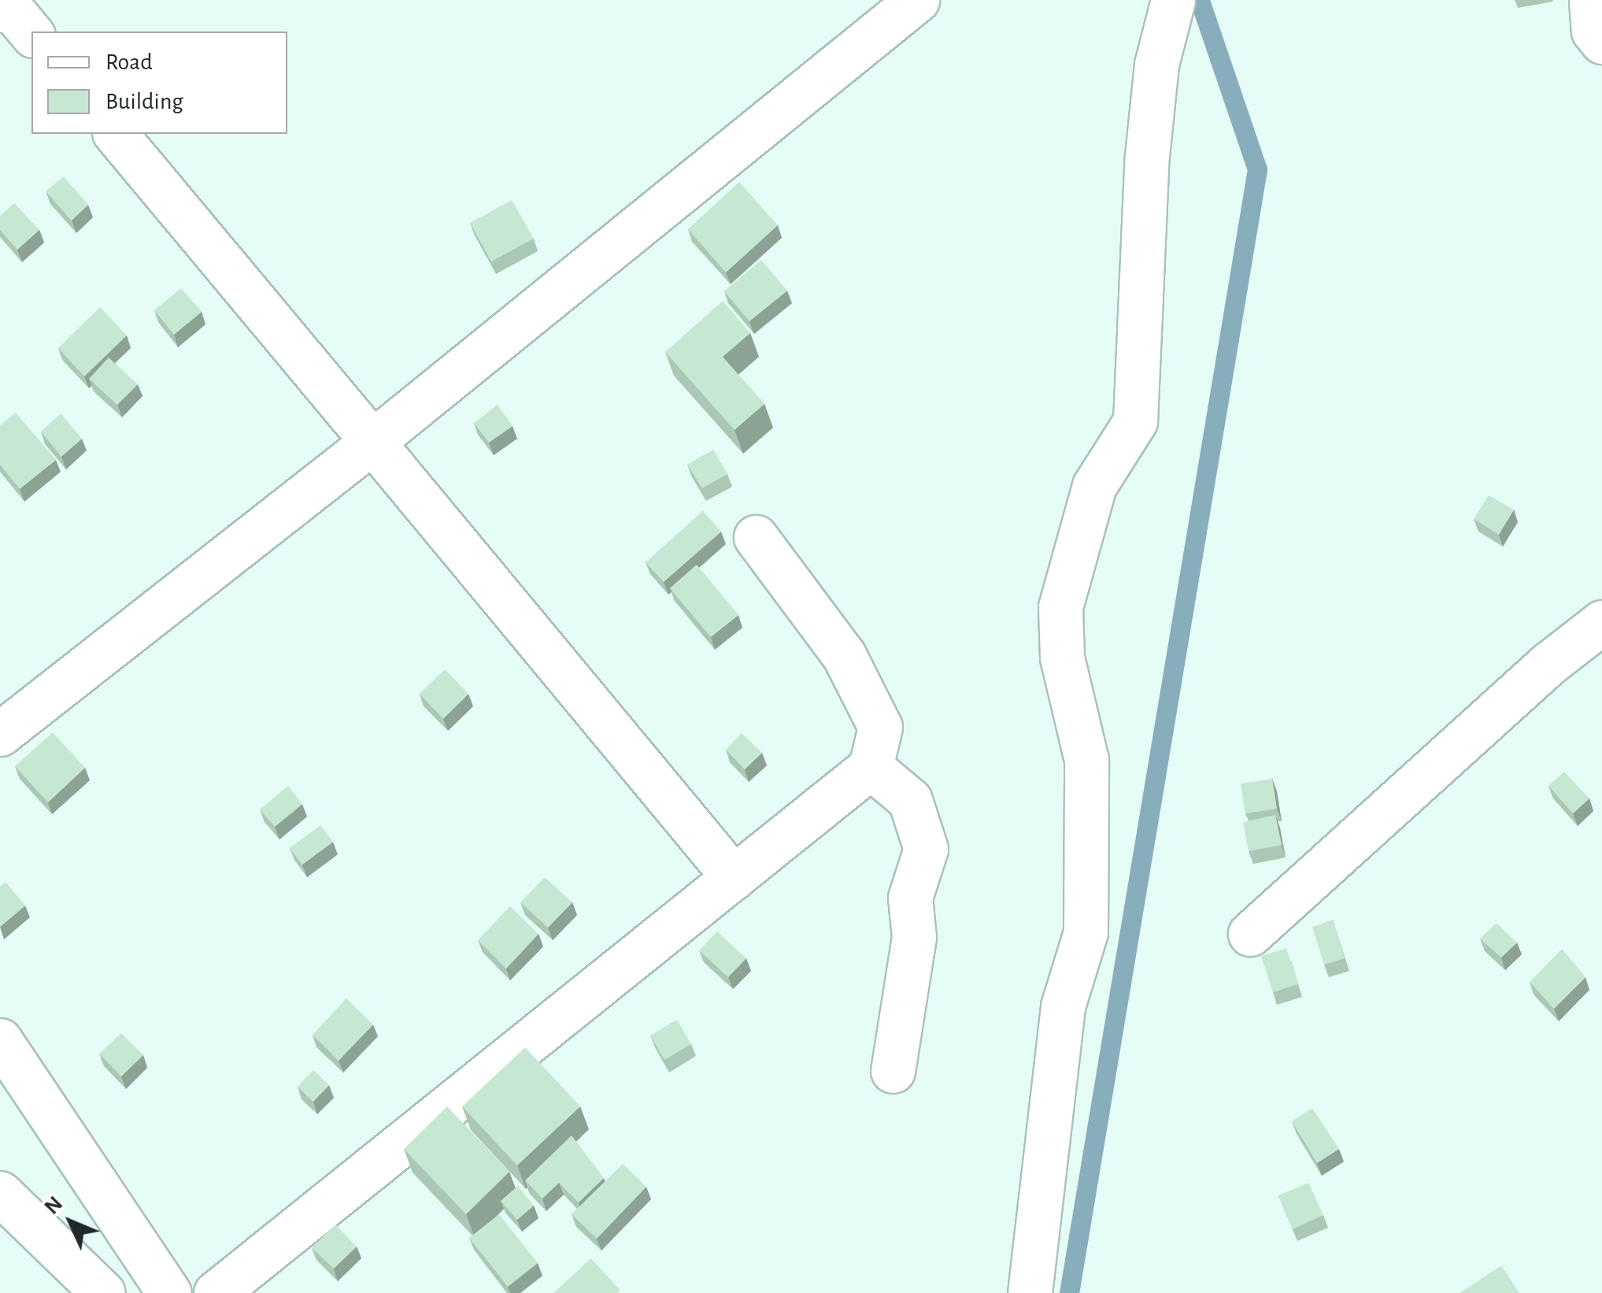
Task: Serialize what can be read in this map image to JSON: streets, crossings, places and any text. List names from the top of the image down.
{
  "legend": ["Road", "Building"],
  "north": "top left"
}
